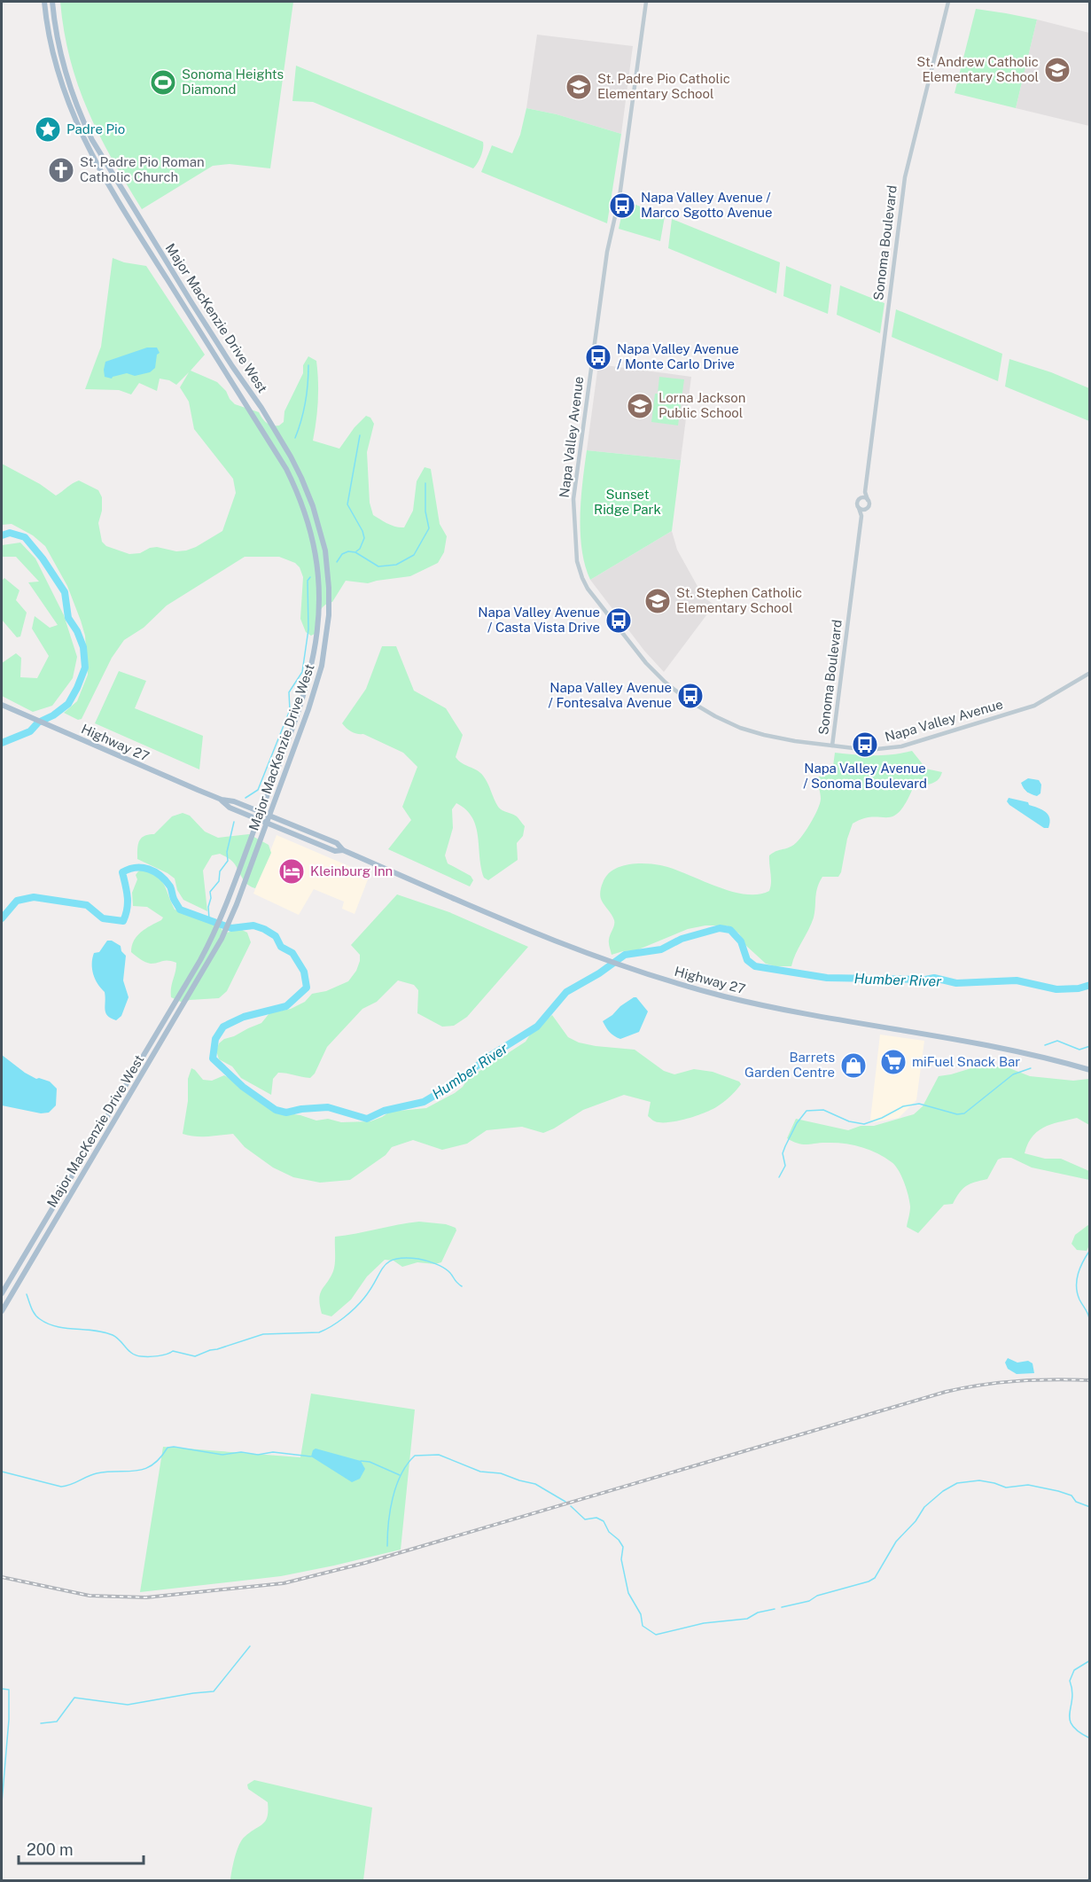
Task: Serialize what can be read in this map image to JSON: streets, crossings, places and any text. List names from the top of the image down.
{
  "streets": {
    "main road": ["Major MacKenzie Drive West", "Highway 27"],
    "street": ["Sonoma Boulevard", "Napa Valley Avenue"]
  },
  "crossings": [
    ["Sonoma Boulevard", "Napa Valley Avenue"],
    ["Major MacKenzie Drive West", "Highway 27"]
  ],
  "water": ["Humber River"],
  "parks": ["Sunset Ridge Park"],
  "places": {
    "school or university": [
      "St. Andrew Catholic Elementary School",
      "St. Padre Pio Catholic Elementary School",
      "Lorna Jackson Public School",
      "St. Stephen Catholic Elementary School"
    ],
    "sports": ["Sonoma Heights Diamond"],
    "place": ["Padre Pio"],
    "church": ["St. Padre Pio Roman Catholic Church"],
    "bus stop": [
      "Napa Valley Avenue / Marco Sgotto Avenue",
      "Napa Valley Avenue / Monte Carlo Drive",
      "Napa Valley Avenue / Casta Vista Drive",
      "Napa Valley Avenue / Fontesalva Avenue",
      "Napa Valley Avenue / Sonoma Boulevard"
    ],
    "hotel": ["Kleinburg Inn"],
    "supermarket": ["miFuel Snack Bar"],
    "shop": ["Barrets Garden Centre"]
  },
  "scale_bar": "200 m"
}
